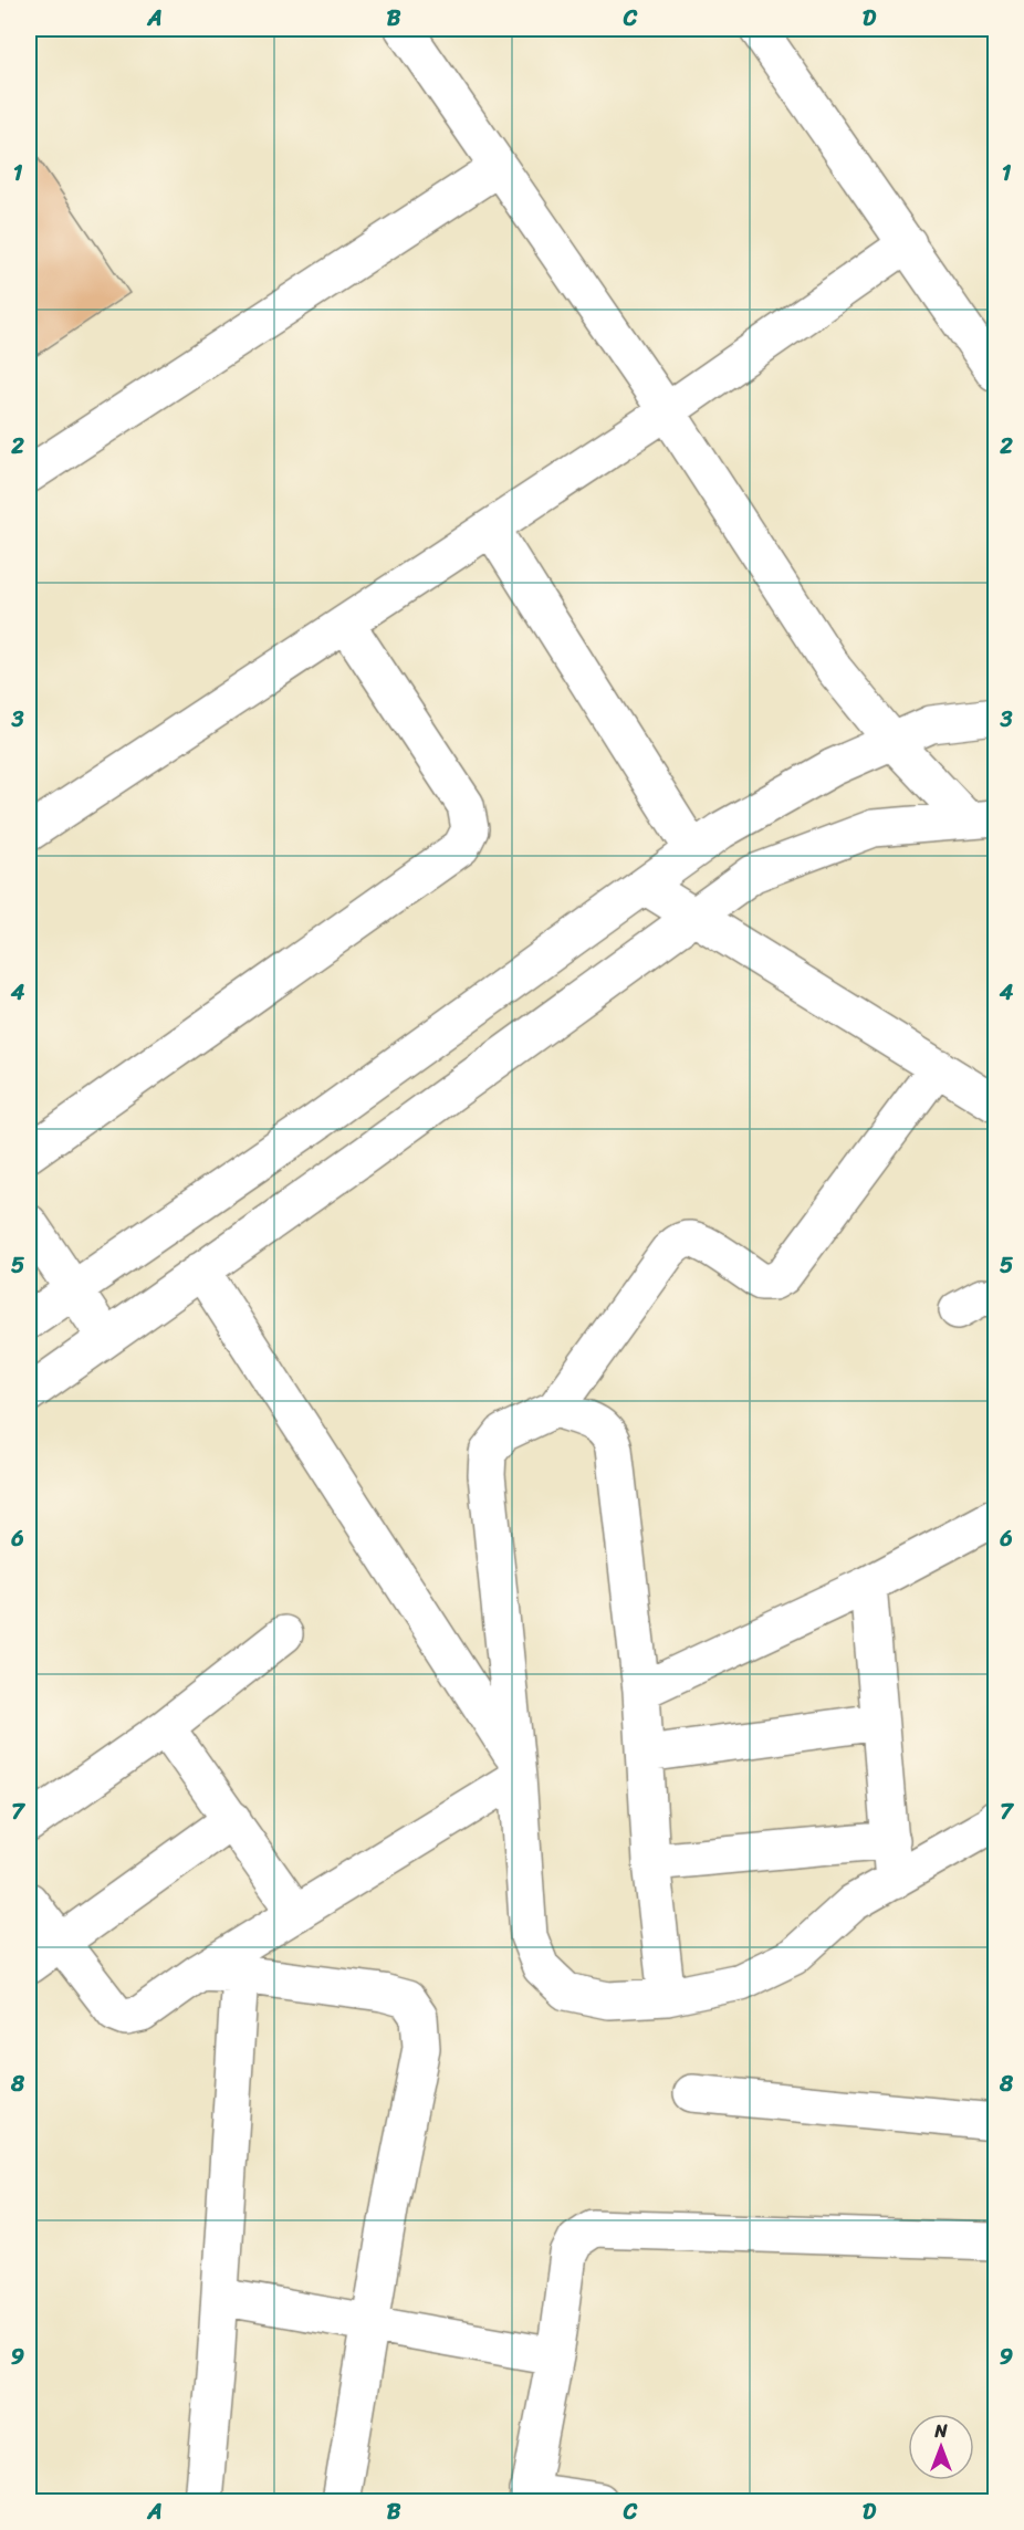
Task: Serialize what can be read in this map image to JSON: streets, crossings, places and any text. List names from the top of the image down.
{
  "north": "top",
  "grid": {
    "columns": [
      "A",
      "B",
      "C",
      "D"
    ],
    "rows": [
      "1",
      "2",
      "3",
      "4",
      "5",
      "6",
      "7",
      "8",
      "9"
    ]
  }
}
